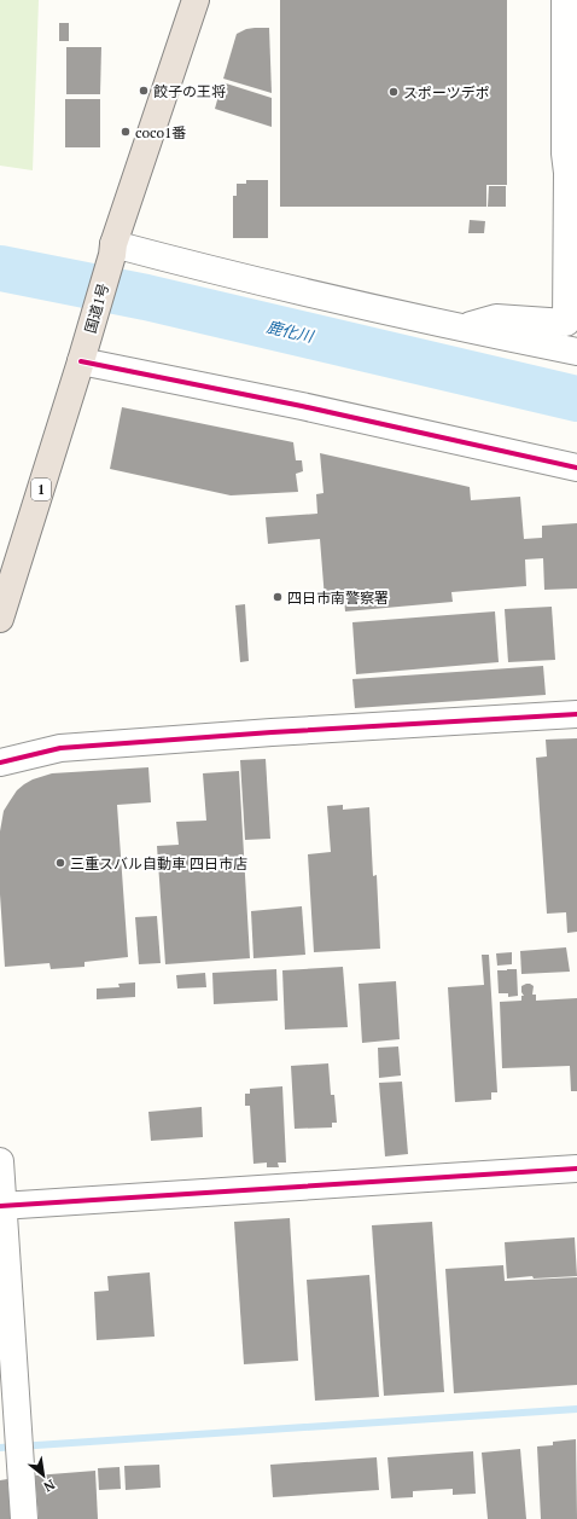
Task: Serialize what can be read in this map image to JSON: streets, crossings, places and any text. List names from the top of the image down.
{
  "streets": {
    "highway": ["国道1号", "1"]
  },
  "water": ["鹿化川"],
  "places": [
    "餃子の王将",
    "スポーツデポ",
    "coco1番",
    "四日市南警察署",
    "三重スバル自動車 四日市店"
  ],
  "north": "bottom right"
}
